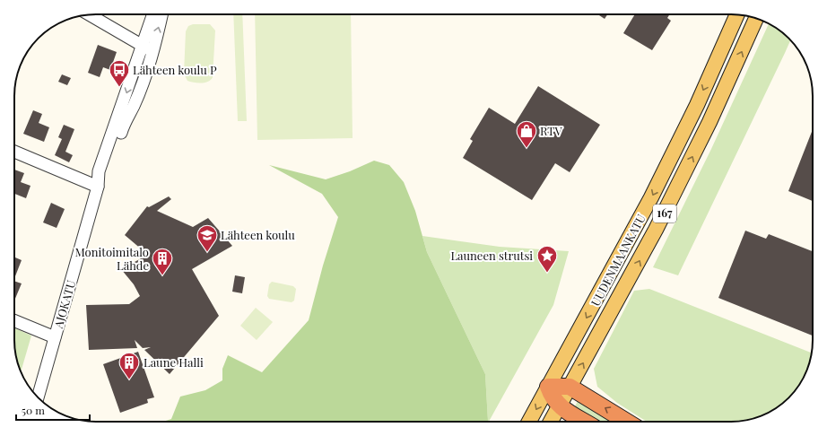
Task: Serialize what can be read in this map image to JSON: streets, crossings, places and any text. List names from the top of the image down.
{
  "streets": {
    "main road": ["167", "UUDENMAANKATU"],
    "street": ["AJOKATU"]
  },
  "places": {
    "bus stop": ["Lähteen koulu P"],
    "shop": ["RTV"],
    "school or university": ["Lähteen koulu"],
    "place": ["Launeen strutsi"],
    "building": ["Monitoimitalo Lähde", "Laune Halli"]
  },
  "scale_bar": "50 m"
}
